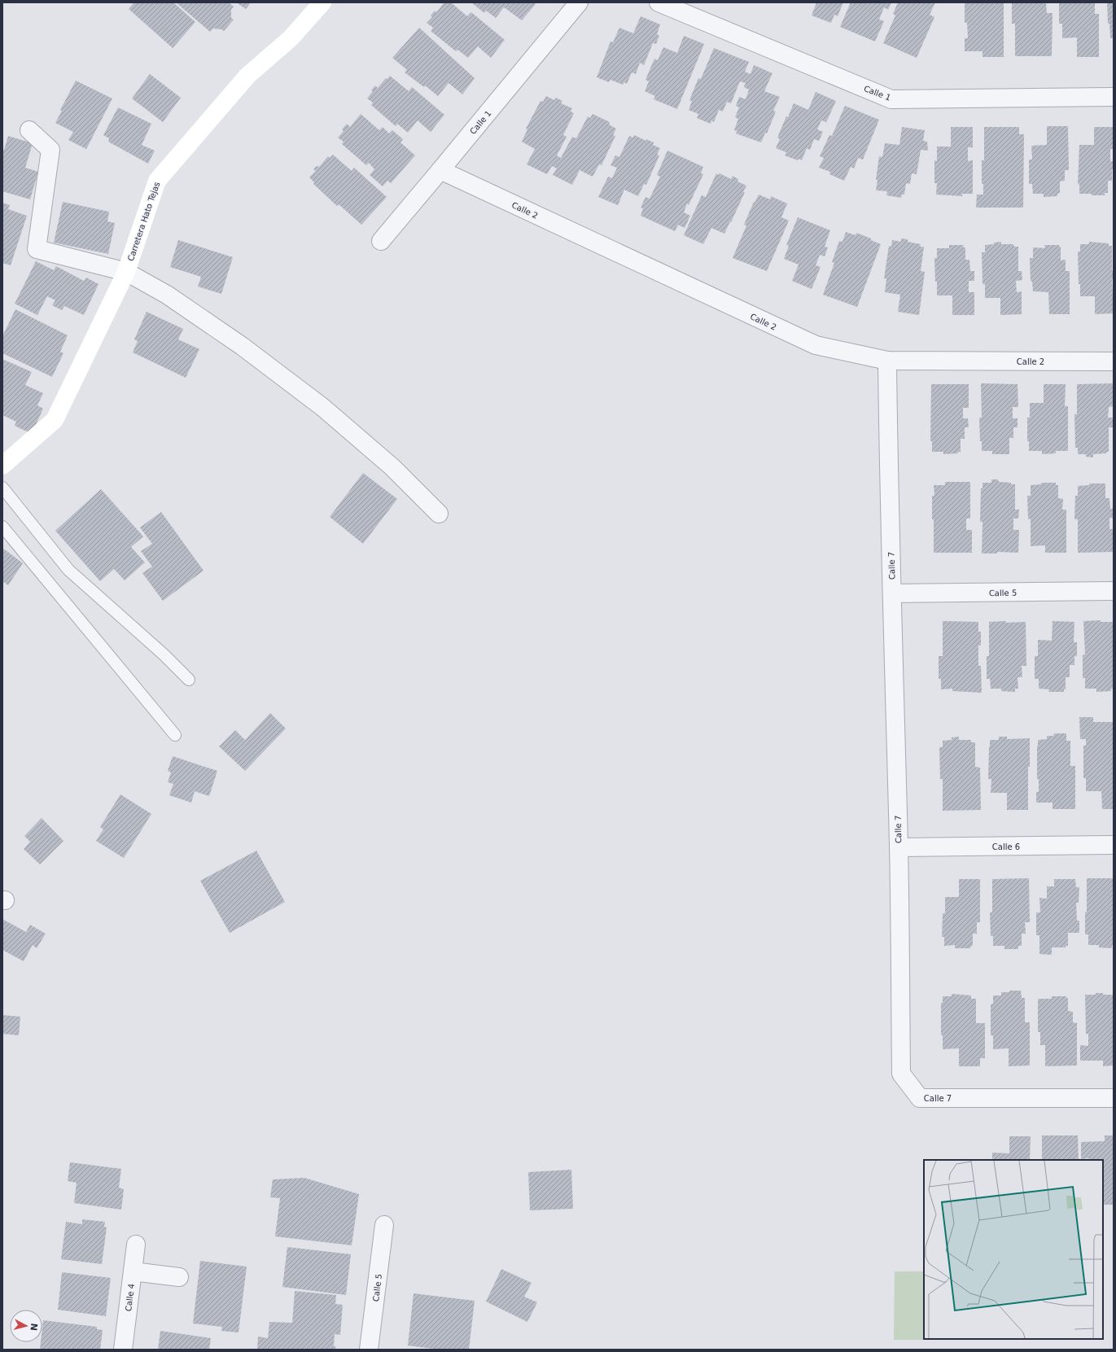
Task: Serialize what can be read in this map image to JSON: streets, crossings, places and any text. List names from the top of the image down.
{
  "streets": {
    "street": [
      "Calle 1",
      "Calle 2",
      "Carretera Hato Tejas",
      "Calle 7",
      "Calle 5",
      "Calle 6",
      "Calle 4"
    ]
  },
  "crossings": [
    ["Calle 1", "Calle 2"],
    ["Calle 2", "Calle 7"],
    ["Calle 7", "Calle 5"],
    ["Calle 7", "Calle 6"]
  ],
  "north": "right"
}
